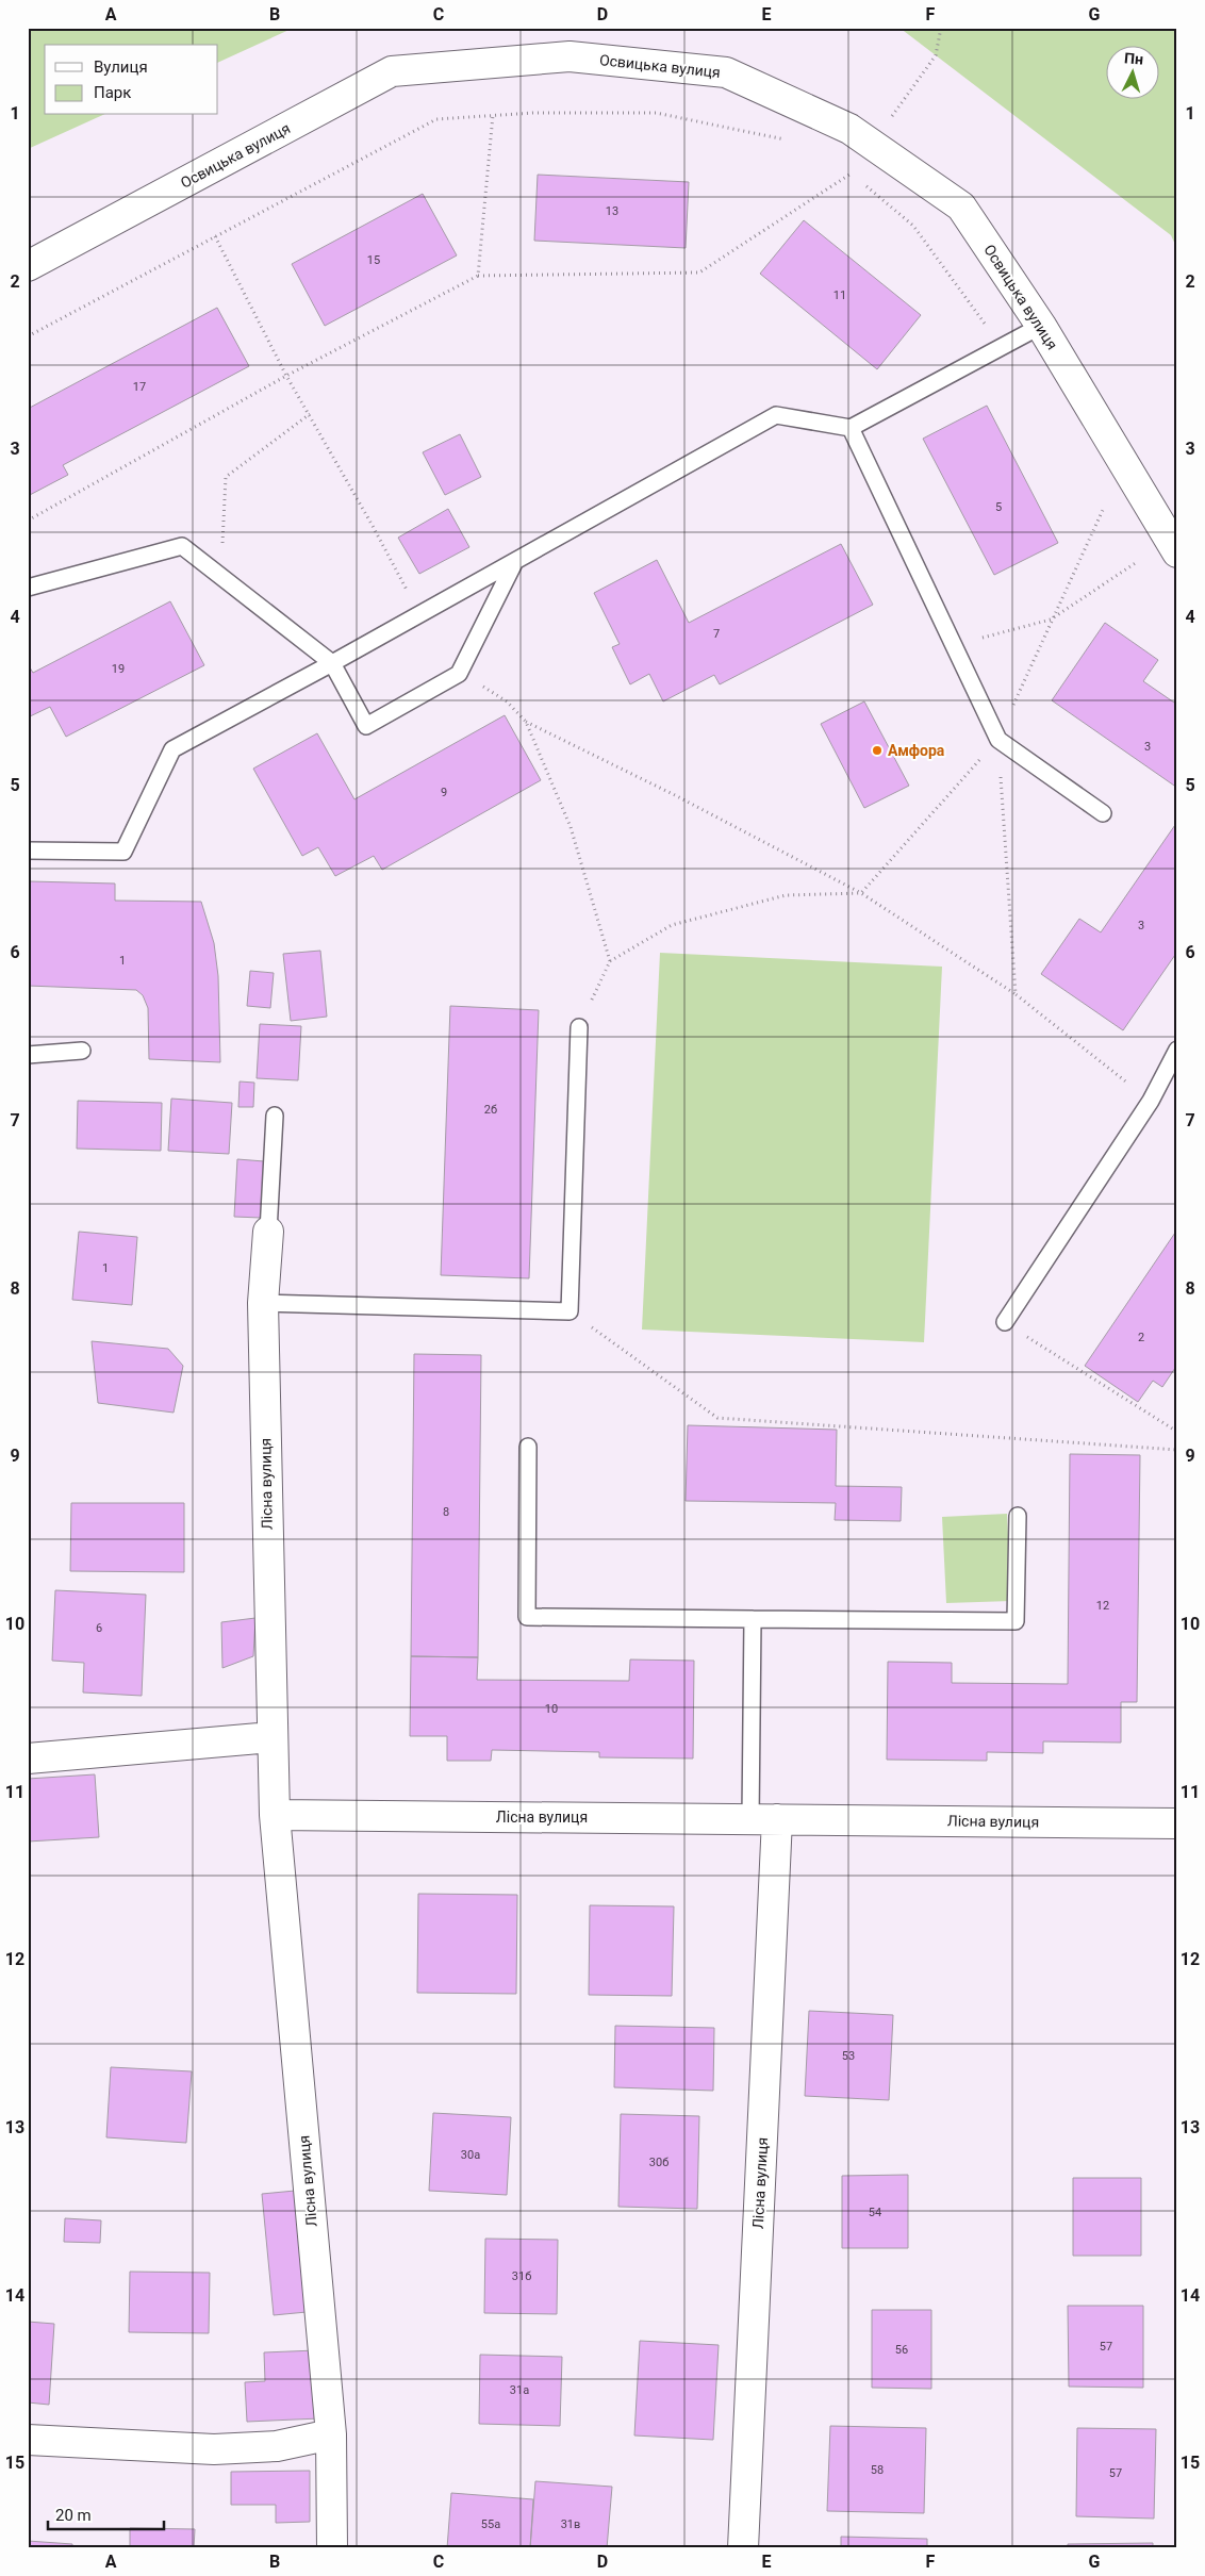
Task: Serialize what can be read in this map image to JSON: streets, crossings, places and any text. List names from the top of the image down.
{
  "streets": {
    "street": ["Освицька вулиця", "Лісна вулиця"]
  },
  "places": ["Амфора"],
  "house_numbers": [
    "13",
    "15",
    "11",
    "17",
    "5",
    "7",
    "19",
    "3",
    "9",
    "3",
    "1",
    "2б",
    "1",
    "2",
    "8",
    "12",
    "6",
    "10",
    "53",
    "30а",
    "30б",
    "54",
    "31б",
    "57",
    "56",
    "31а",
    "58",
    "57",
    "55а",
    "31в"
  ],
  "legend": ["Вулиця", "Парк"],
  "scale_bar": "20 m",
  "north": "top",
  "grid": {
    "columns": [
      "A",
      "B",
      "C",
      "D",
      "E",
      "F",
      "G"
    ],
    "rows": [
      "1",
      "2",
      "3",
      "4",
      "5",
      "6",
      "7",
      "8",
      "9",
      "10",
      "11",
      "12",
      "13",
      "14",
      "15"
    ]
  }
}
